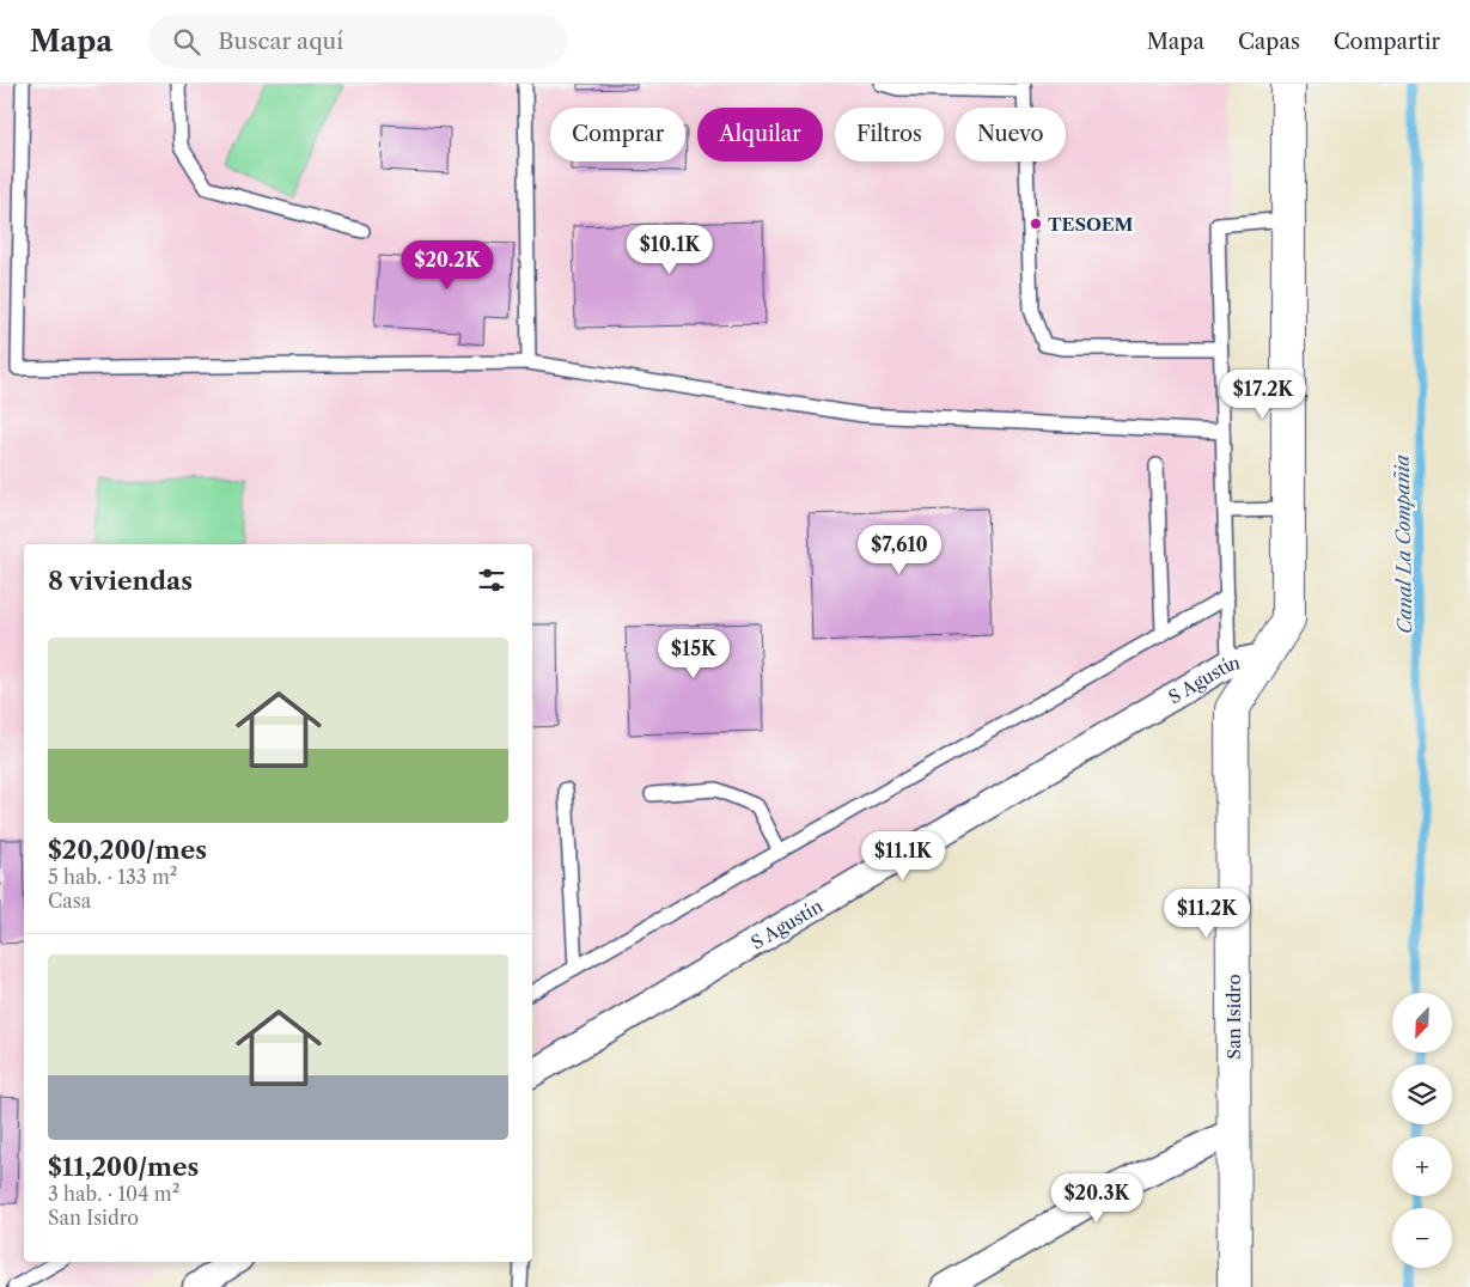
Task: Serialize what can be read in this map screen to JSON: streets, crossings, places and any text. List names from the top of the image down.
{
  "streets": {
    "main road": ["San Isidro"],
    "street": ["S Agustín"]
  },
  "crossings": [
    ["S Agustín", "San Isidro"]
  ],
  "water": ["Canal La Compañia"],
  "places": ["TESOEM"],
  "north": "bottom left",
  "page": {
    "header": "Mapa",
    "search": "Buscar aquí",
    "nav": ["Mapa", "Capas", "Compartir"],
    "chip": [
      "Comprar",
      "Alquilar",
      "Filtros",
      "Nuevo"
    ],
    "price": [
      "$10.1K",
      "$20.2K",
      "$17.2K",
      "$7,610",
      "$15K",
      "$11.1K",
      "$11.2K",
      "$20.3K"
    ],
    "heading": "8 viviendas",
    "list": [
      {
        "name": "$20,200/mes",
        "note": "5 hab. · 133 m² · Casa"
      },
      {
        "name": "$11,200/mes",
        "note": "3 hab. · 104 m² · San Isidro"
      }
    ],
    "map_buttons": ["+", "−"]
  }
}
